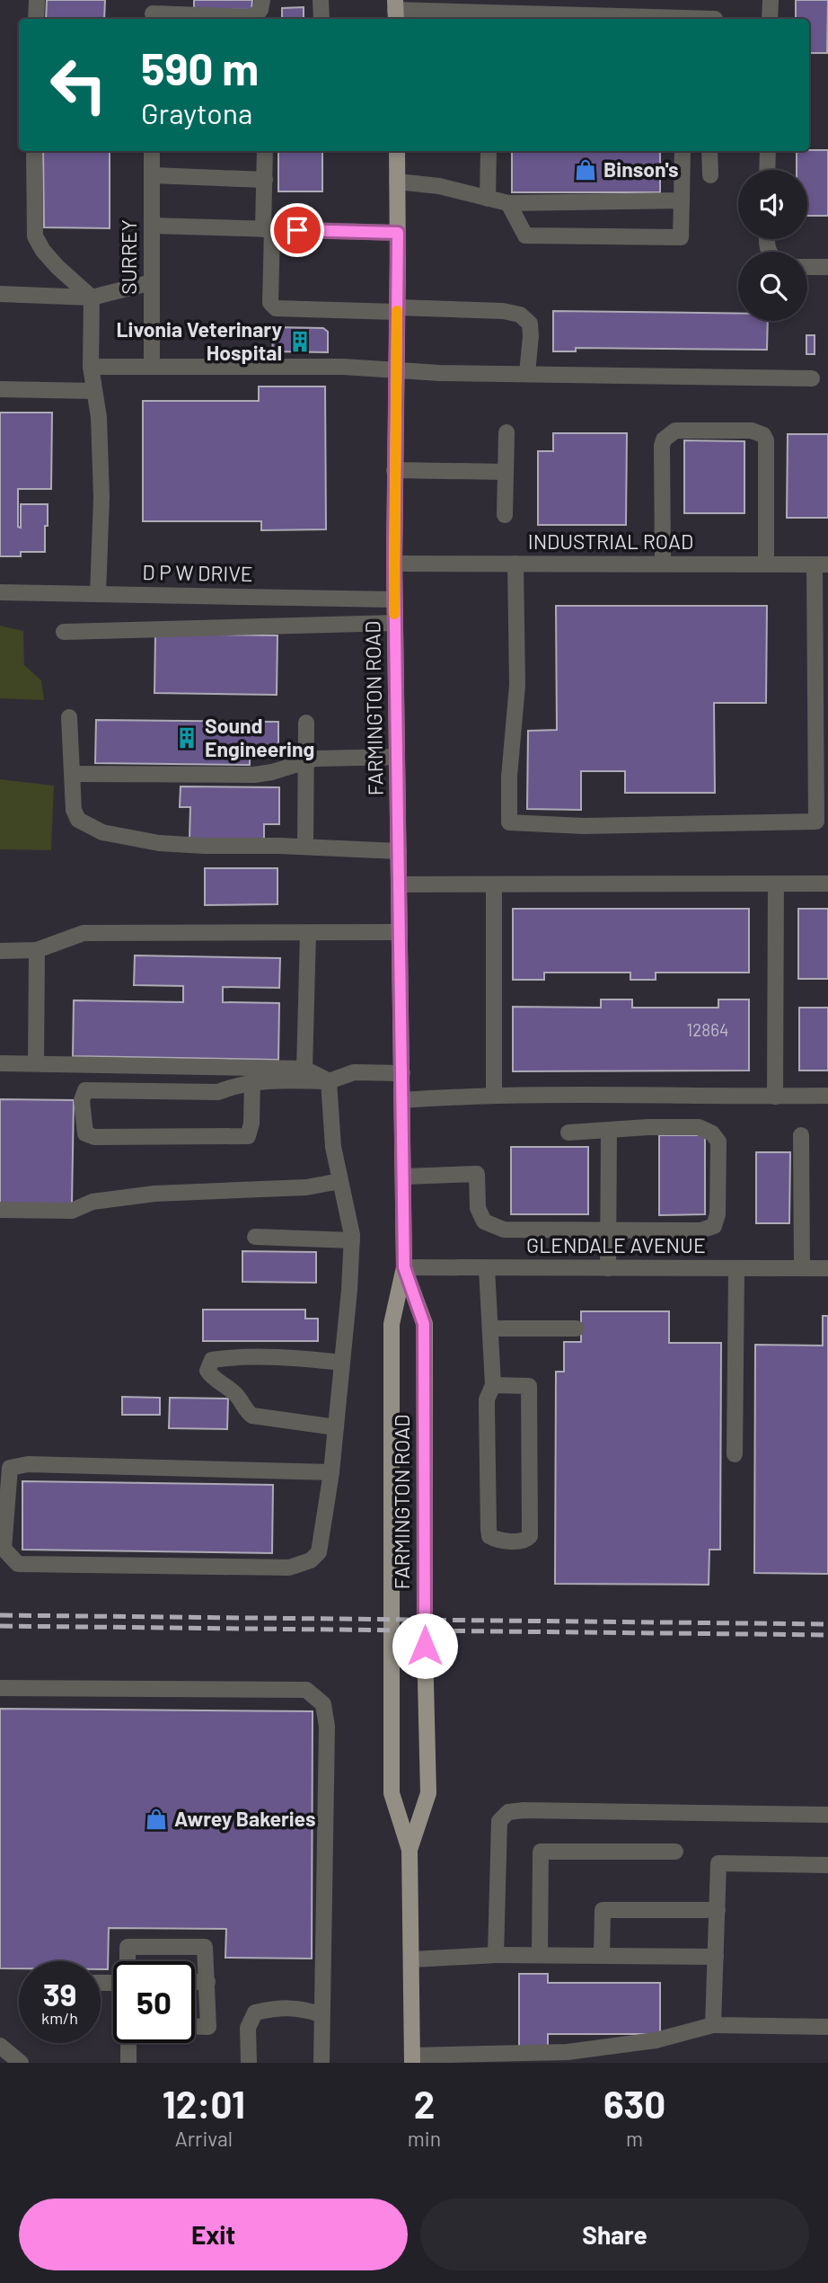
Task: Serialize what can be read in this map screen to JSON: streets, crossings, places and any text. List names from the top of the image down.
{
  "streets": {
    "main road": ["FARMINGTON ROAD"],
    "street": [
      "SURREY",
      "INDUSTRIAL ROAD",
      "D P W DRIVE",
      "GLENDALE AVENUE"
    ]
  },
  "crossings": [
    ["INDUSTRIAL ROAD", "FARMINGTON ROAD"],
    ["D P W DRIVE", "FARMINGTON ROAD"],
    ["FARMINGTON ROAD", "GLENDALE AVENUE"]
  ],
  "places": {
    "shop": ["Binson's", "Awrey Bakeries"],
    "building": ["Livonia Veterinary Hospital", "Sound Engineering"]
  },
  "house_numbers": ["12864"],
  "page": {
    "turn": ["590 m", "Graytona"],
    "speed": "39 km/h",
    "limit": "50",
    "eta": [
      "12:01",
      "Arrival",
      "2",
      "min",
      "630",
      "m"
    ],
    "buttons": ["Exit", "Share"]
  }
}
